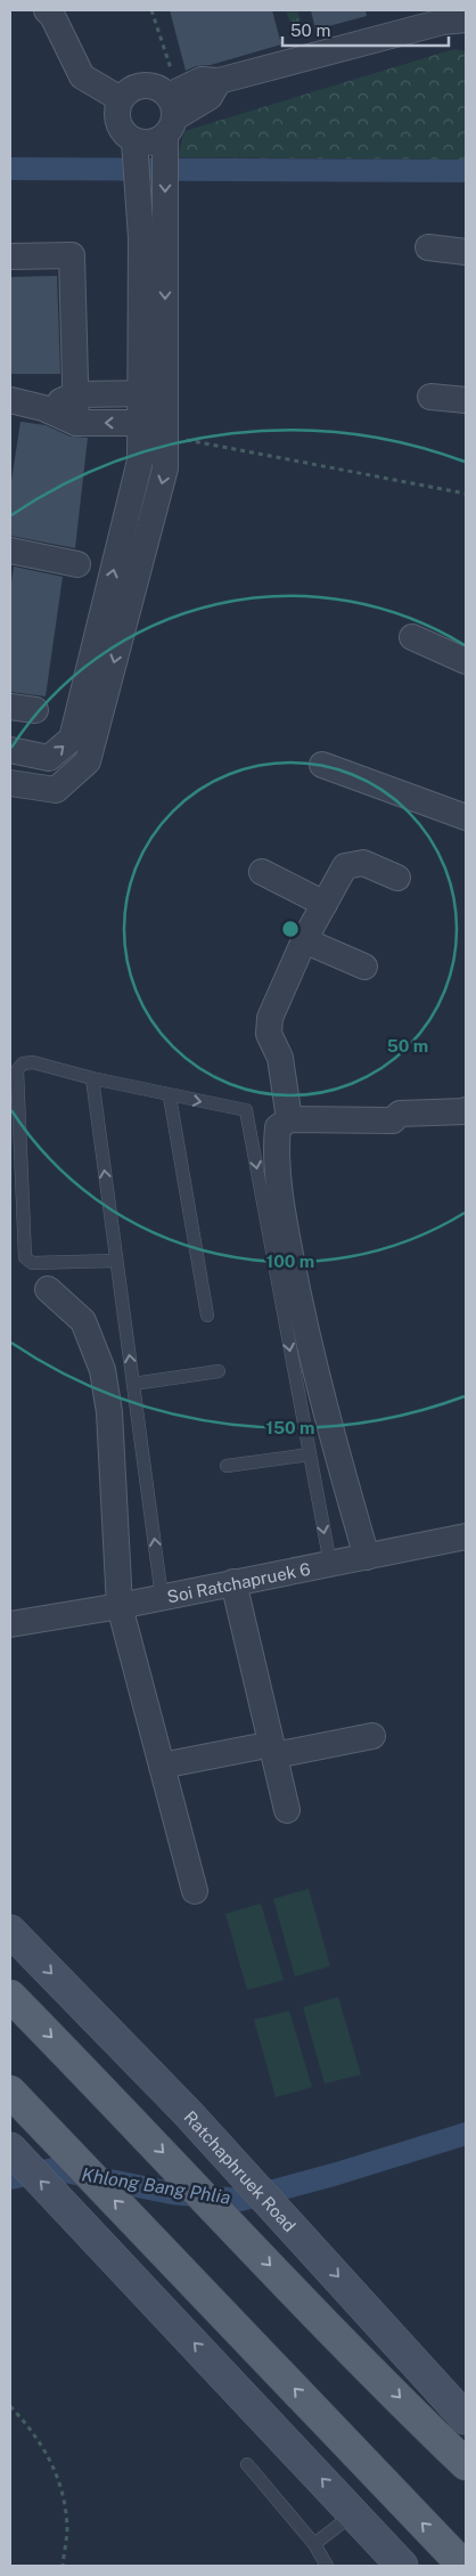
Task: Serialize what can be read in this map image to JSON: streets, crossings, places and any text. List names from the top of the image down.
{
  "streets": {
    "main road": ["Ratchaphruek Road"],
    "street": ["Soi Ratchapruek 6"]
  },
  "water": ["Khlong Bang Phlia"],
  "scale_bar": "50 m",
  "rings": ["50 m", "100 m", "150 m"]
}
